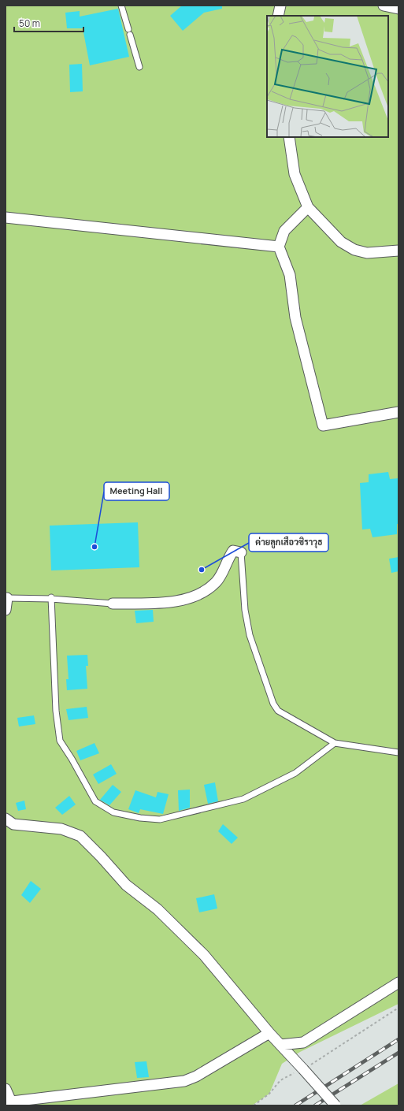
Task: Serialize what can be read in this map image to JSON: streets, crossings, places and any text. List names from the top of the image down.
{
  "places": ["Meeting Hall", "ค่ายลูกเสือวชิราวุธ"],
  "scale_bar": "50 m"
}
